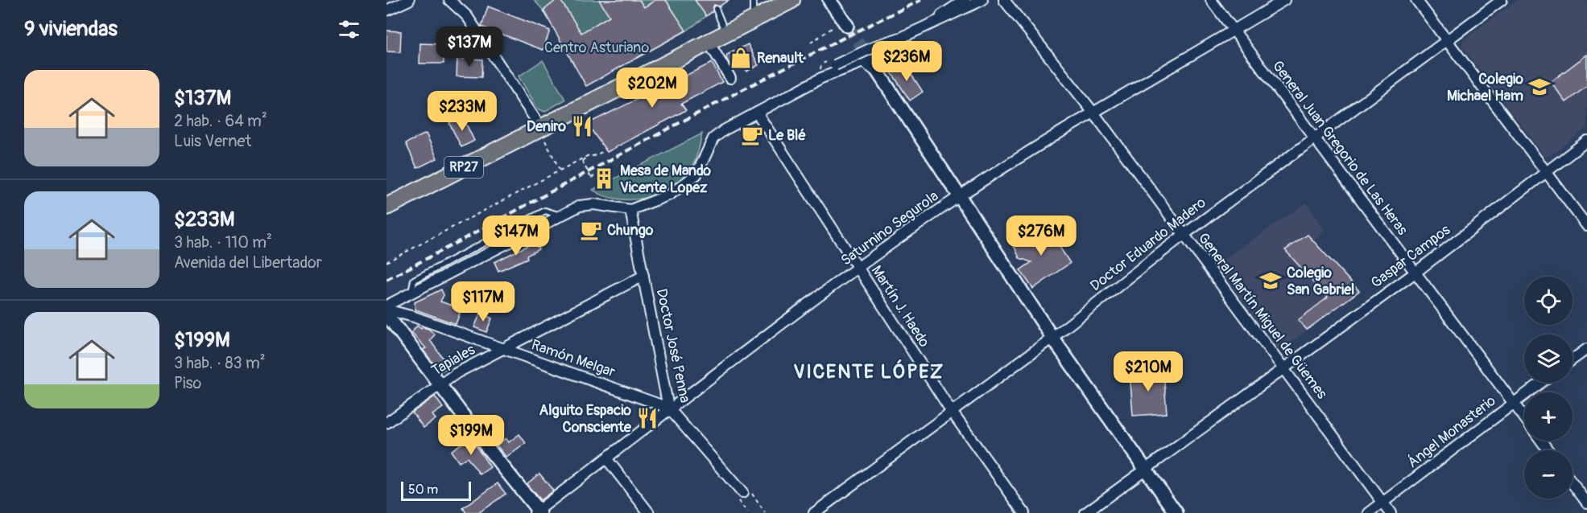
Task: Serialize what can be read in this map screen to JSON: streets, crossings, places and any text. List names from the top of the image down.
{
  "streets": {
    "main road": ["RP27"],
    "street": [
      "General Juan Gregorio de Las Heras",
      "Saturnino Segurola",
      "Doctor Eduardo Madero",
      "Gaspar Campos",
      "Martín J. Haedo",
      "General Martín Miguel de Güemes",
      "Doctor José Penna",
      "Ramón Melgar",
      "Tapiales",
      "Ángel Monasterio"
    ]
  },
  "crossings": [
    ["General Juan Gregorio de Las Heras", "Saturnino Segurola"],
    ["General Juan Gregorio de Las Heras", "Doctor Eduardo Madero"],
    ["General Juan Gregorio de Las Heras", "Gaspar Campos"],
    ["General Juan Gregorio de Las Heras", "Ángel Monasterio"],
    ["Saturnino Segurola", "Martín J. Haedo"],
    ["Saturnino Segurola", "General Martín Miguel de Güemes"],
    ["Saturnino Segurola", "Doctor José Penna"],
    ["Saturnino Segurola", "Ramón Melgar"],
    ["Doctor Eduardo Madero", "Martín J. Haedo"],
    ["Doctor Eduardo Madero", "General Martín Miguel de Güemes"],
    ["Gaspar Campos", "General Martín Miguel de Güemes"],
    ["General Martín Miguel de Güemes", "Ángel Monasterio"],
    ["Doctor José Penna", "Ramón Melgar"],
    ["Doctor José Penna", "Tapiales"],
    ["Ramón Melgar", "Tapiales"]
  ],
  "districts": ["VICENTE LÓPEZ"],
  "parks": ["Centro Asturiano"],
  "places": {
    "shop": ["Renault"],
    "school or university": ["Colegio Michael Ham", "Colegio San Gabriel"],
    "restaurant": ["Deniro", "Alguito Espacio Consciente"],
    "cafe": ["Le Blé", "Chungo"],
    "building": ["Mesa de Mando Vicente Lopez"]
  },
  "scale_bar": "50 m",
  "page": {
    "heading": "9 viviendas",
    "price": [
      "$137M",
      "$236M",
      "$202M",
      "$233M",
      "$147M",
      "$276M",
      "$117M",
      "$210M",
      "$199M"
    ],
    "list": [
      {
        "name": "$137M",
        "note": "2 hab. · 64 m² · Luis Vernet"
      },
      {
        "name": "$233M",
        "note": "3 hab. · 110 m² · Avenida del Libertador"
      },
      {
        "name": "$199M",
        "note": "3 hab. · 83 m² · Piso"
      }
    ],
    "map_buttons": ["+", "−"],
    "scale": "50 m"
  }
}
